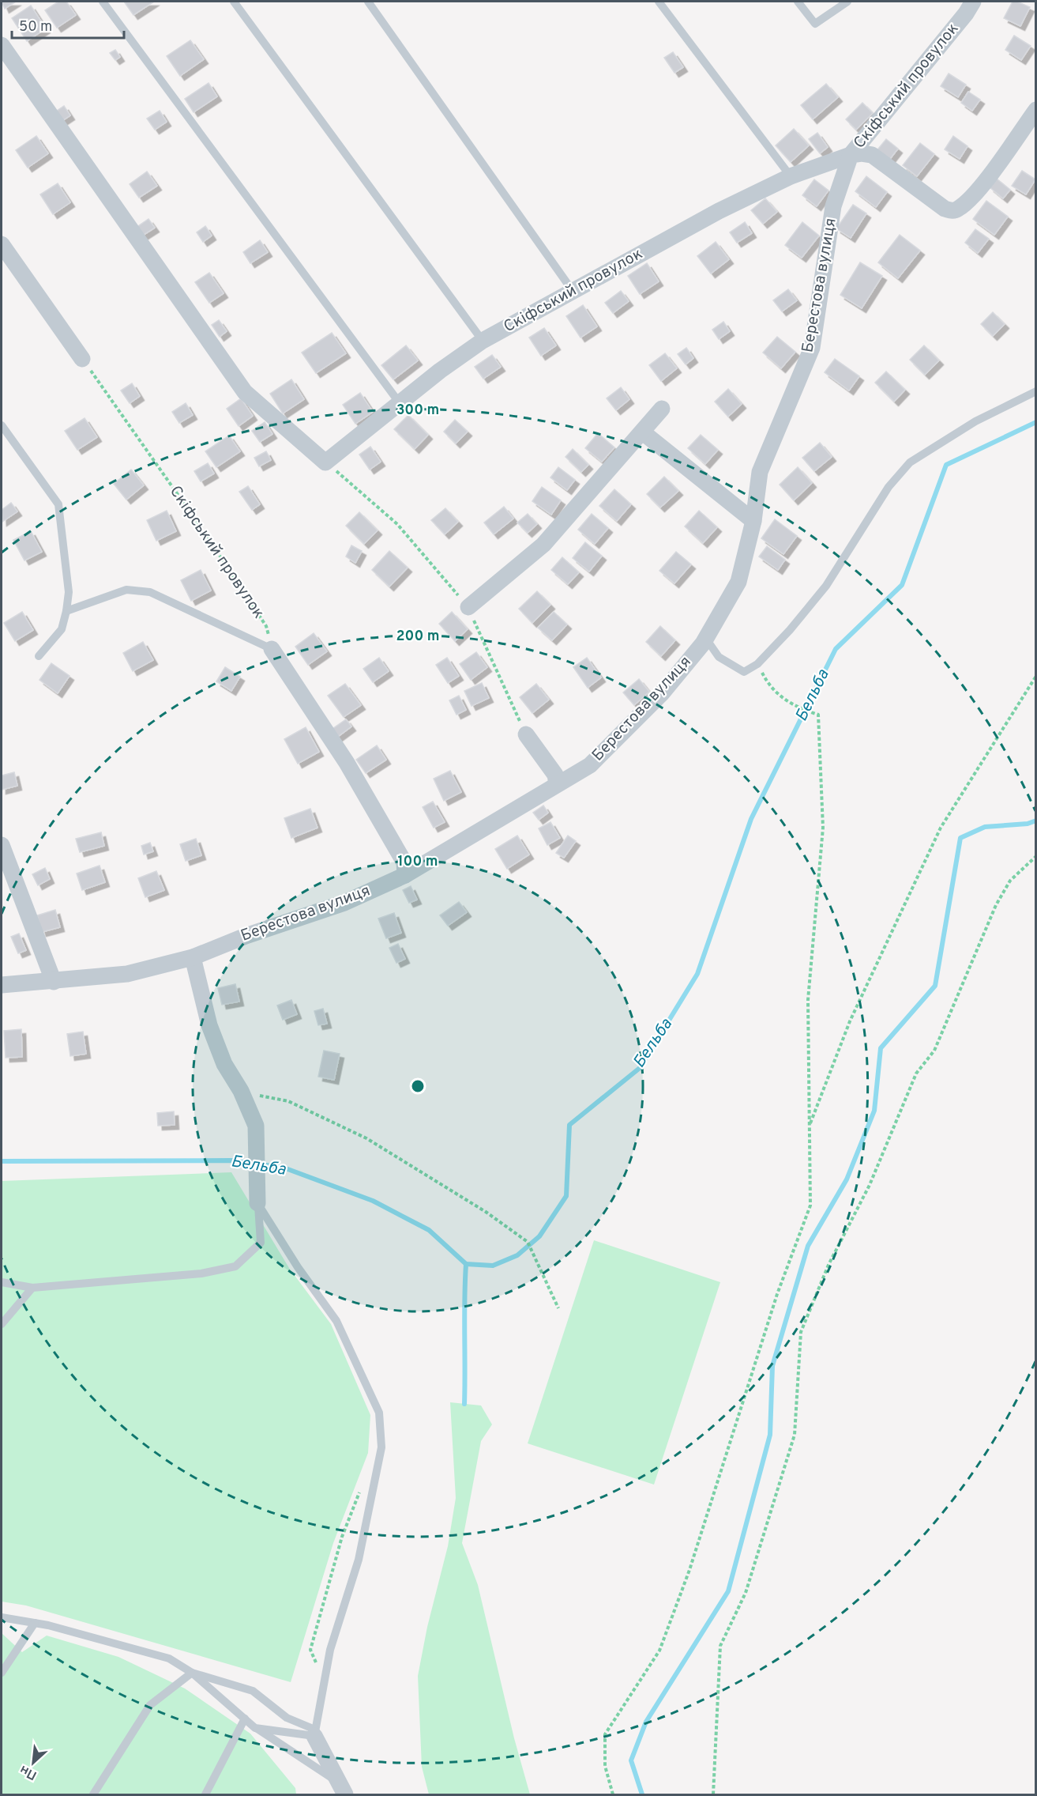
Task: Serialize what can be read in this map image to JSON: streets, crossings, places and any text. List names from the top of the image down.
{
  "streets": {
    "street": ["Скіфський провулок", "Берестова вулиця"]
  },
  "crossings": [
    ["Скіфський провулок", "Берестова вулиця"]
  ],
  "water": ["Бельба"],
  "scale_bar": "50 m",
  "north": "bottom left",
  "rings": ["300 m", "200 m", "100 m"]
}
